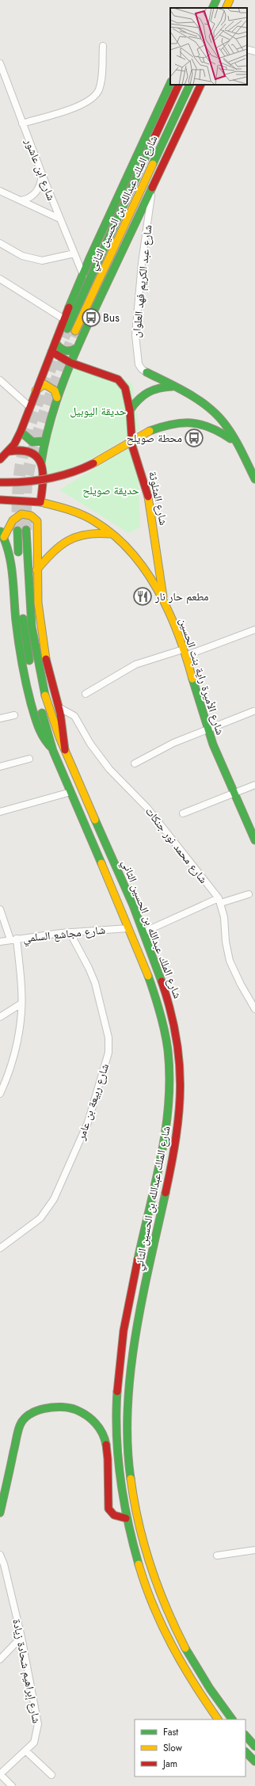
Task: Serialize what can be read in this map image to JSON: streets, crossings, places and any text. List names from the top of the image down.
{
  "streets": {
    "main road": ["شارع الملك عبدالله بن الحسين الثاني", "شارع المثلوثة", "شارع الأميرة راية بنت الحسين"],
    "street": [
      "شارع ابن عاشور",
      "شارع عبد الكريم فهد العلوان",
      "شارع محمد نور جنكات",
      "شارع مجاشع السلمي",
      "شارع ربيعة بن عامر",
      "شارع إبراهيم شحادة زيادة"
    ]
  },
  "crossings": [
    ["شارع الملك عبدالله بن الحسين الثاني", "شارع مجاشع السلمي"],
    ["شارع المثلوثة", "شارع الأميرة راية بنت الحسين"],
    ["شارع مجاشع السلمي", "شارع ربيعة بن عامر"]
  ],
  "parks": ["حديقة اليوبيل", "حديقة صويلح"],
  "places": {
    "bus stop": ["Bus", "محطة صويلح"],
    "restaurant": ["مطعم حار نار"]
  },
  "legend": ["Fast", "Slow", "Jam"]
}
